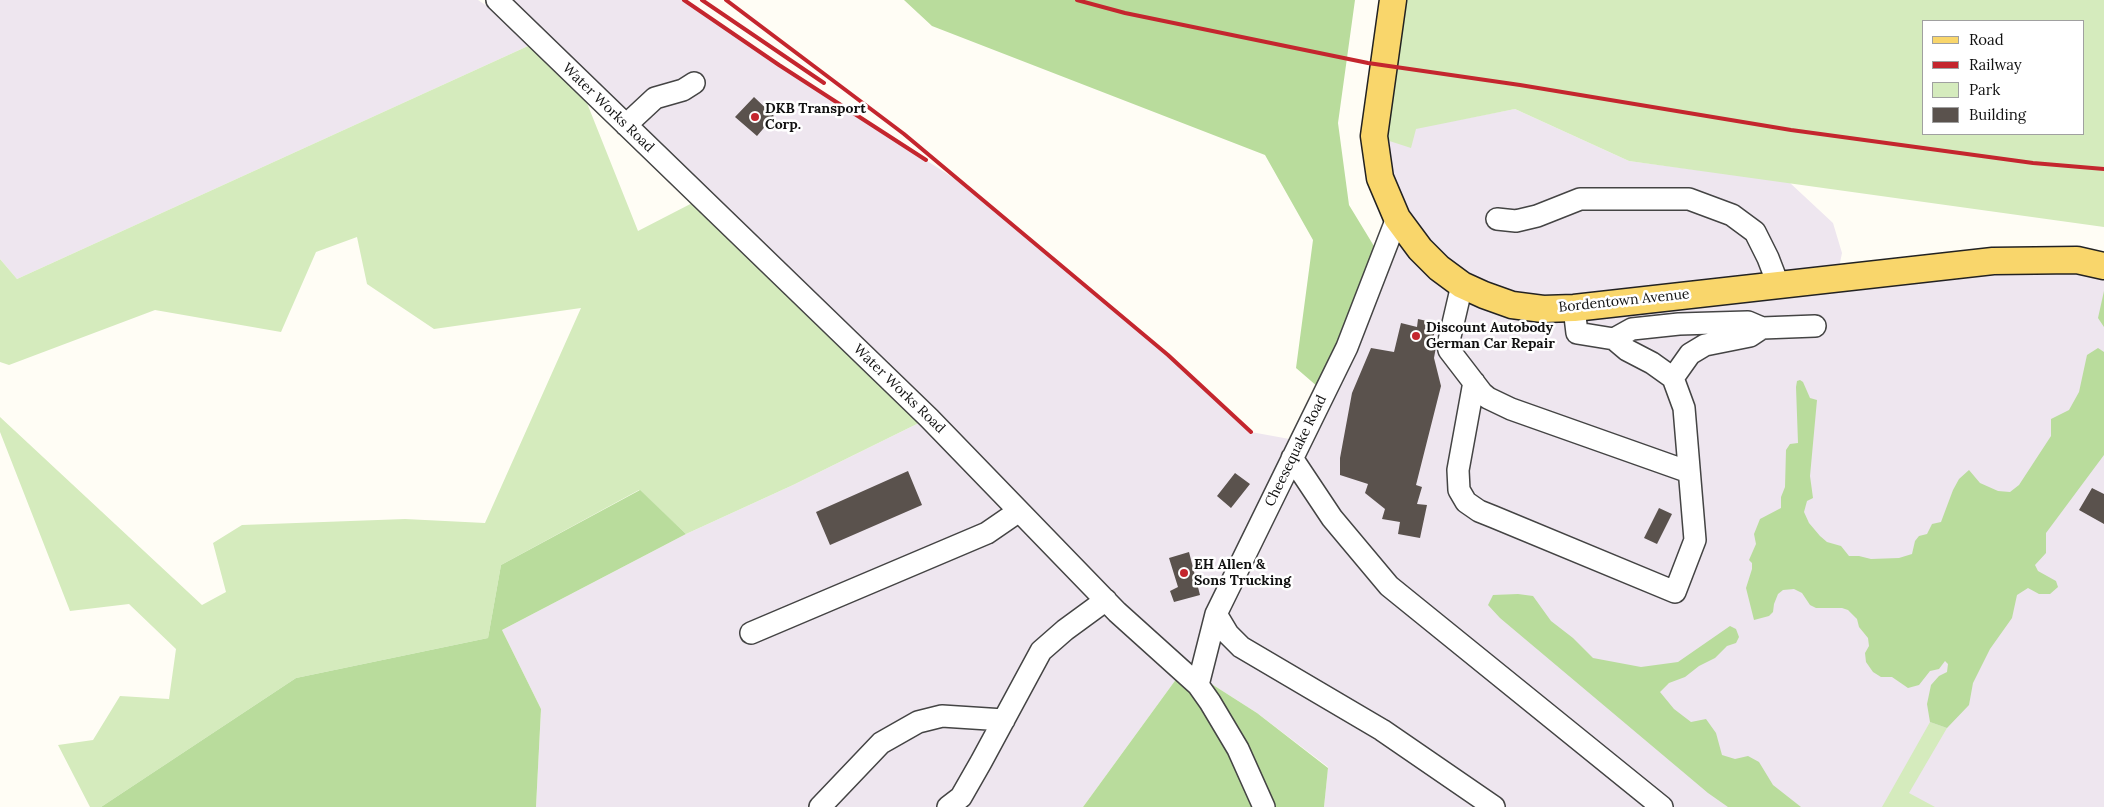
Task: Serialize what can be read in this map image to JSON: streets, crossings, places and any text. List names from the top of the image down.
{
  "streets": {
    "main road": ["Bordentown Avenue"],
    "street": ["Water Works Road", "Cheesequake Road"]
  },
  "crossings": [
    ["Water Works Road", "Cheesequake Road"],
    ["Bordentown Avenue", "Cheesequake Road"]
  ],
  "places": ["DKB Transport Corp.", "Discount Autobody German Car Repair", "EH Allen & Sons Trucking"],
  "legend": [
    "Road",
    "Railway",
    "Park",
    "Building"
  ]
}
